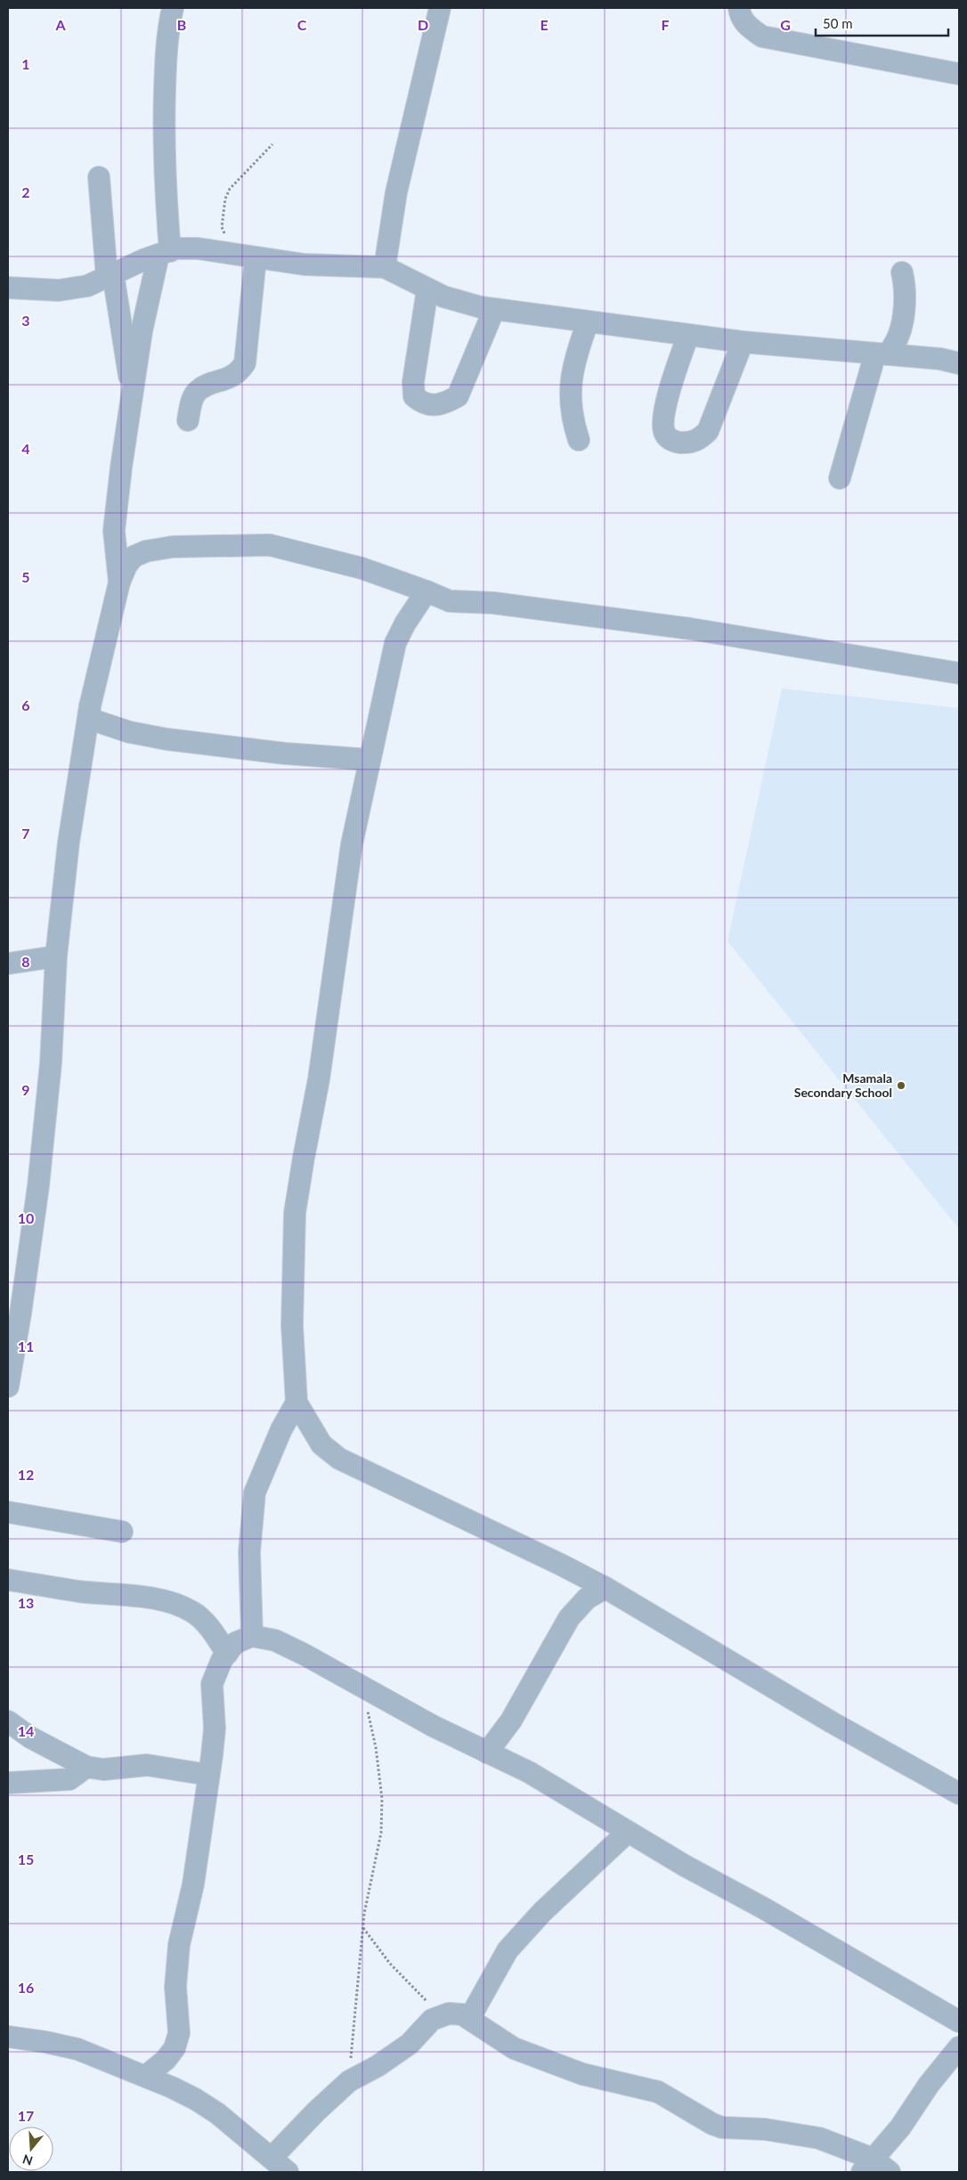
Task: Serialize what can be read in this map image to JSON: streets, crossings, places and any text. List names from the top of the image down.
{
  "places": ["Msamala Secondary School"],
  "scale_bar": "50 m",
  "north": "bottom",
  "grid": {
    "columns": [
      "A",
      "B",
      "C",
      "D",
      "E",
      "F",
      "G"
    ],
    "rows": [
      "1",
      "2",
      "3",
      "4",
      "5",
      "6",
      "7",
      "8",
      "9",
      "10",
      "11",
      "12",
      "13",
      "14",
      "15",
      "16",
      "17"
    ]
  }
}
